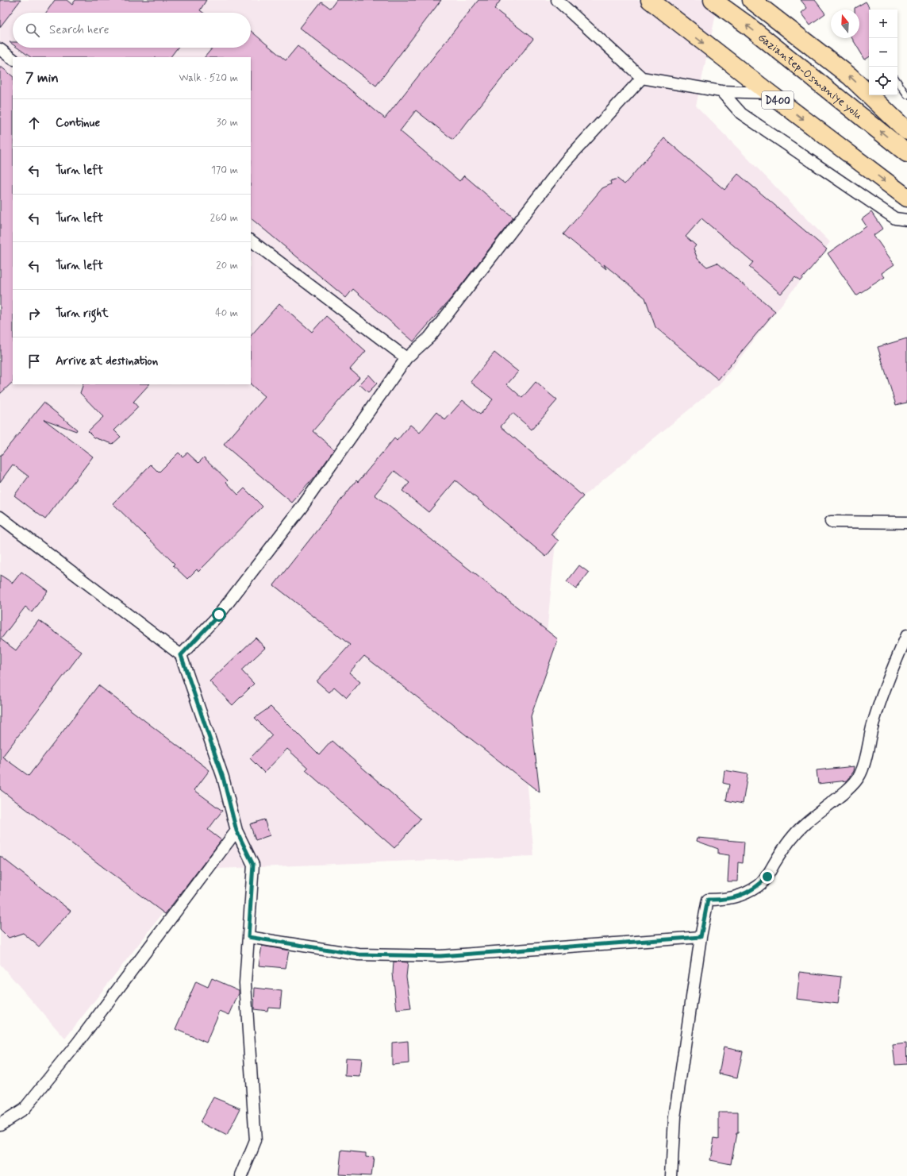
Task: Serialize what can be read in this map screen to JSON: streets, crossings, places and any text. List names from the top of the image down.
{
  "streets": {
    "highway": ["Gaziantep-Osmaniye yolu", "D400"]
  },
  "north": "top",
  "page": {
    "map_buttons": ["+", "−"],
    "search": "Search here",
    "heading": ["7 min", "Walk · 520 m"],
    "list": [
      ["Continue", "30 m"],
      ["Turn left", "170 m"],
      ["Turn left", "260 m"],
      ["Turn left", "20 m"],
      ["Turn right", "40 m"],
      "Arrive at destination"
    ]
  }
}
